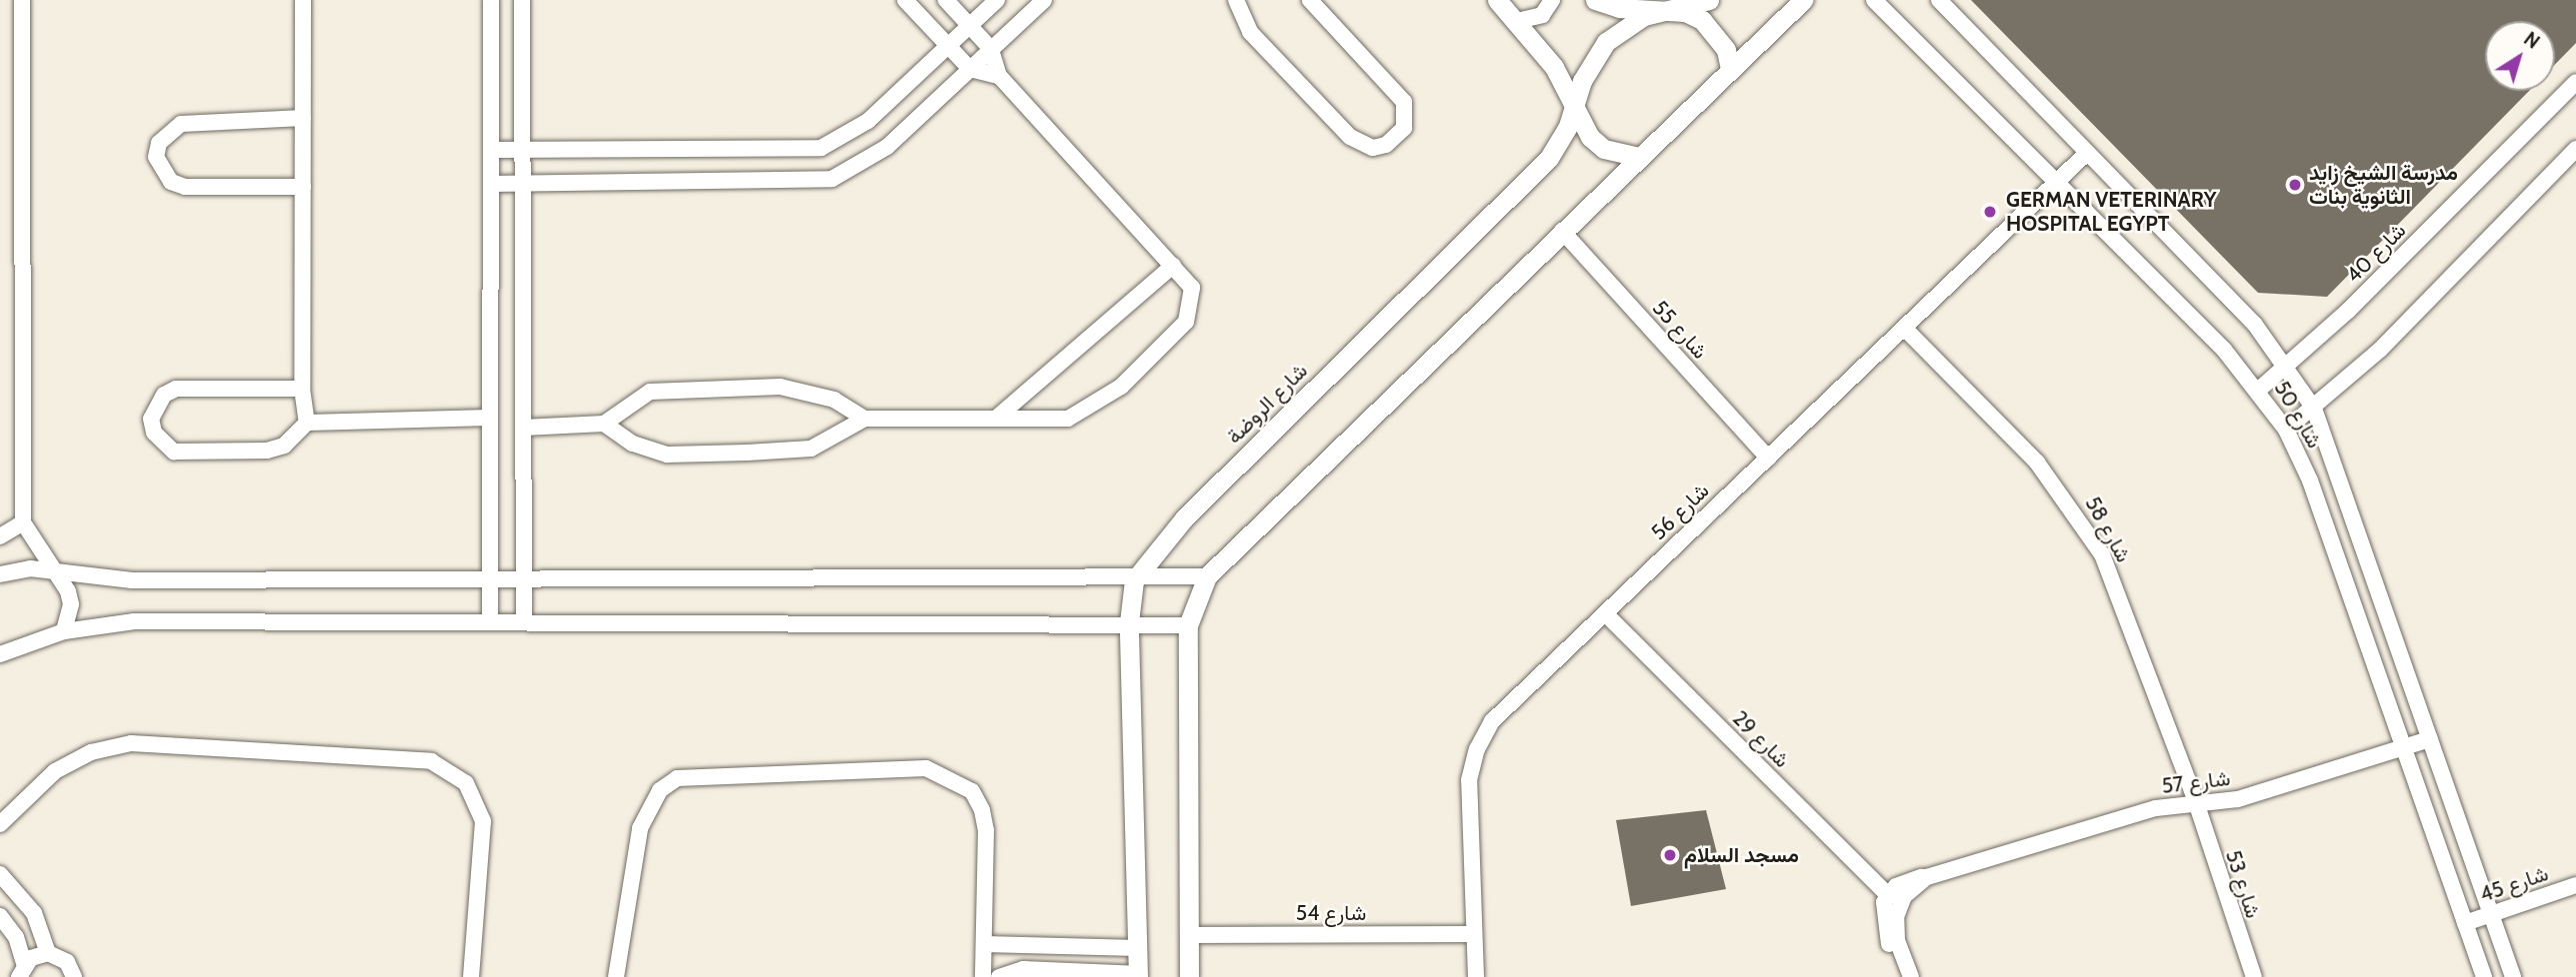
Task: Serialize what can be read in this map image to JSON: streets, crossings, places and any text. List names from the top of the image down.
{
  "streets": {
    "street": [
      "شارع 40",
      "شارع 55",
      "شارع الروضة",
      "شارع 50",
      "شارع 56",
      "شارع 58",
      "شارع 29",
      "شارع 57",
      "شارع 53",
      "شارع 45",
      "شارع 54"
    ]
  },
  "crossings": [
    ["شارع 40", "شارع 50"],
    ["شارع 55", "شارع 56"],
    ["شارع 50", "شارع 56"],
    ["شارع 50", "شارع 57"],
    ["شارع 50", "شارع 45"],
    ["شارع 56", "شارع 58"],
    ["شارع 56", "شارع 29"],
    ["شارع 56", "شارع 54"],
    ["شارع 58", "شارع 57"],
    ["شارع 58", "شارع 53"],
    ["شارع 29", "شارع 57"],
    ["شارع 57", "شارع 53"]
  ],
  "places": ["مدرسة الشيخ زايد الثانوية بنات", "GERMAN VETERINARY HOSPITAL EGYPT", "مسجد السلام"],
  "north": "top right"
}
